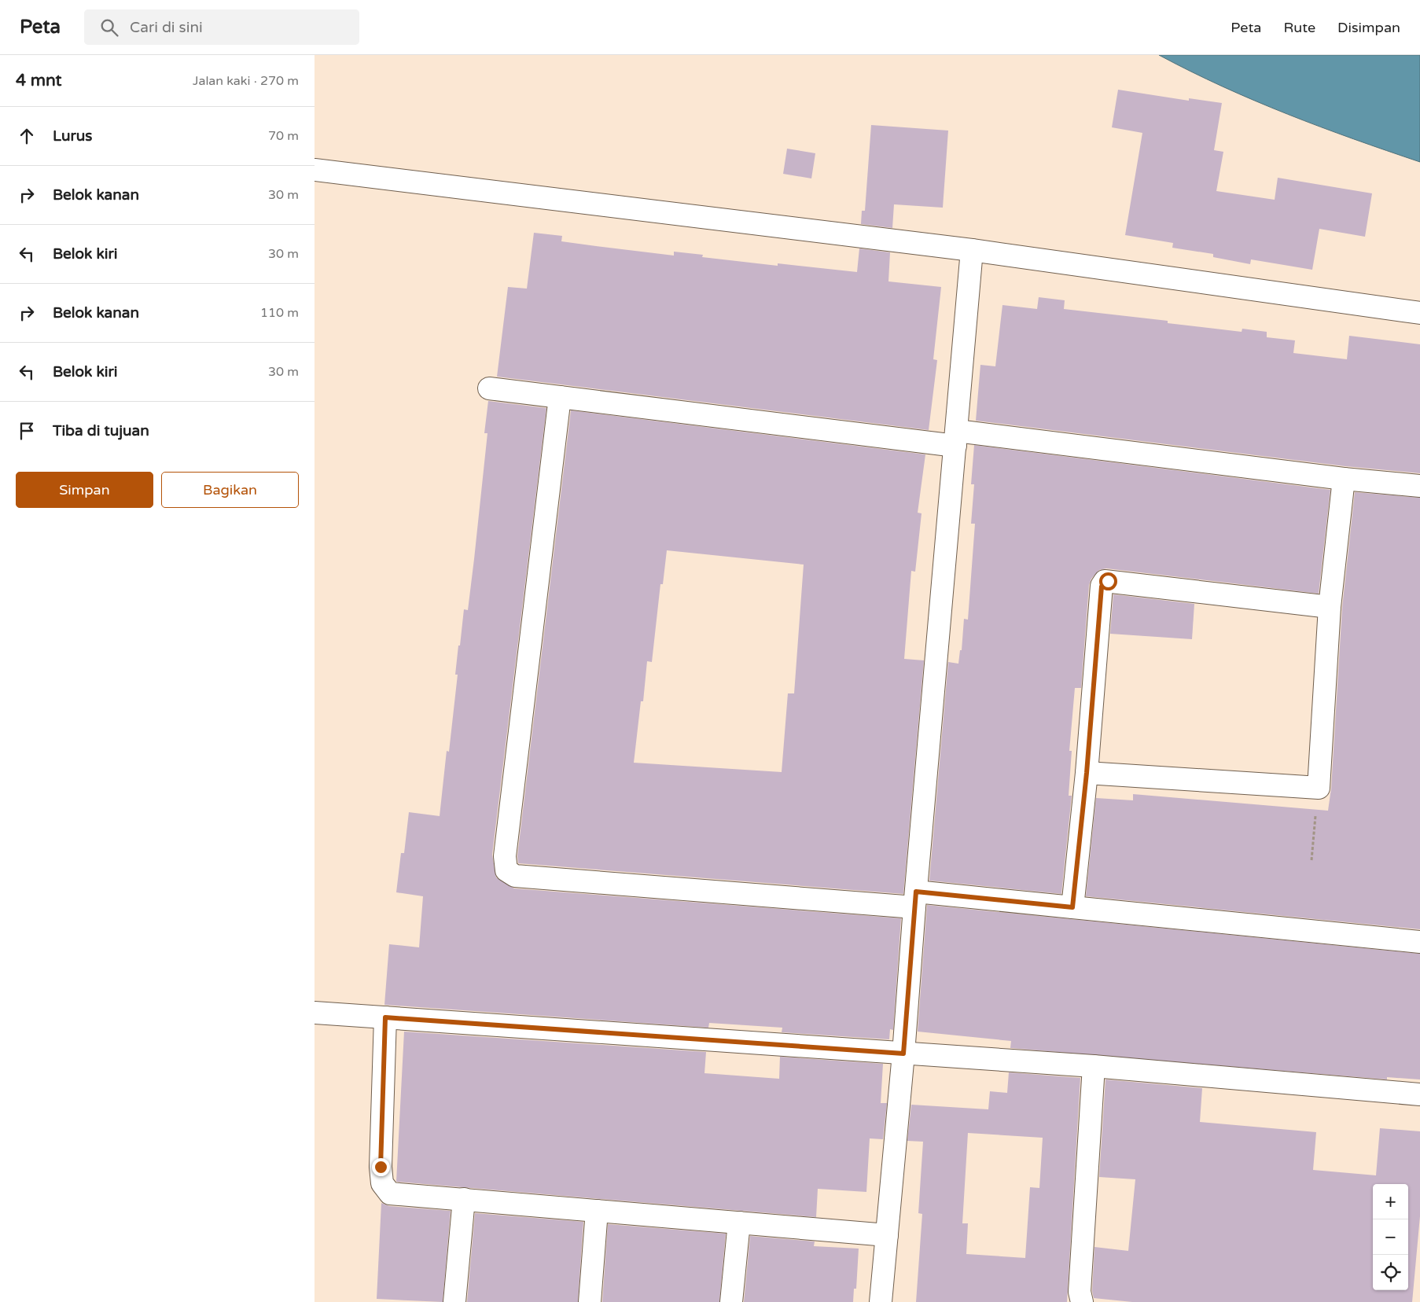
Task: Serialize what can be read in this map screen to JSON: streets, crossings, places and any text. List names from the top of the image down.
{
  "page": {
    "header": "Peta",
    "search": "Cari di sini",
    "nav": ["Peta", "Rute", "Disimpan"],
    "heading": ["4 mnt", "Jalan kaki · 270 m"],
    "list": [
      ["Lurus", "70 m"],
      ["Belok kanan", "30 m"],
      ["Belok kiri", "30 m"],
      ["Belok kanan", "110 m"],
      ["Belok kiri", "30 m"],
      "Tiba di tujuan"
    ],
    "buttons": ["Simpan", "Bagikan"],
    "map_buttons": ["+", "−"]
  }
}
